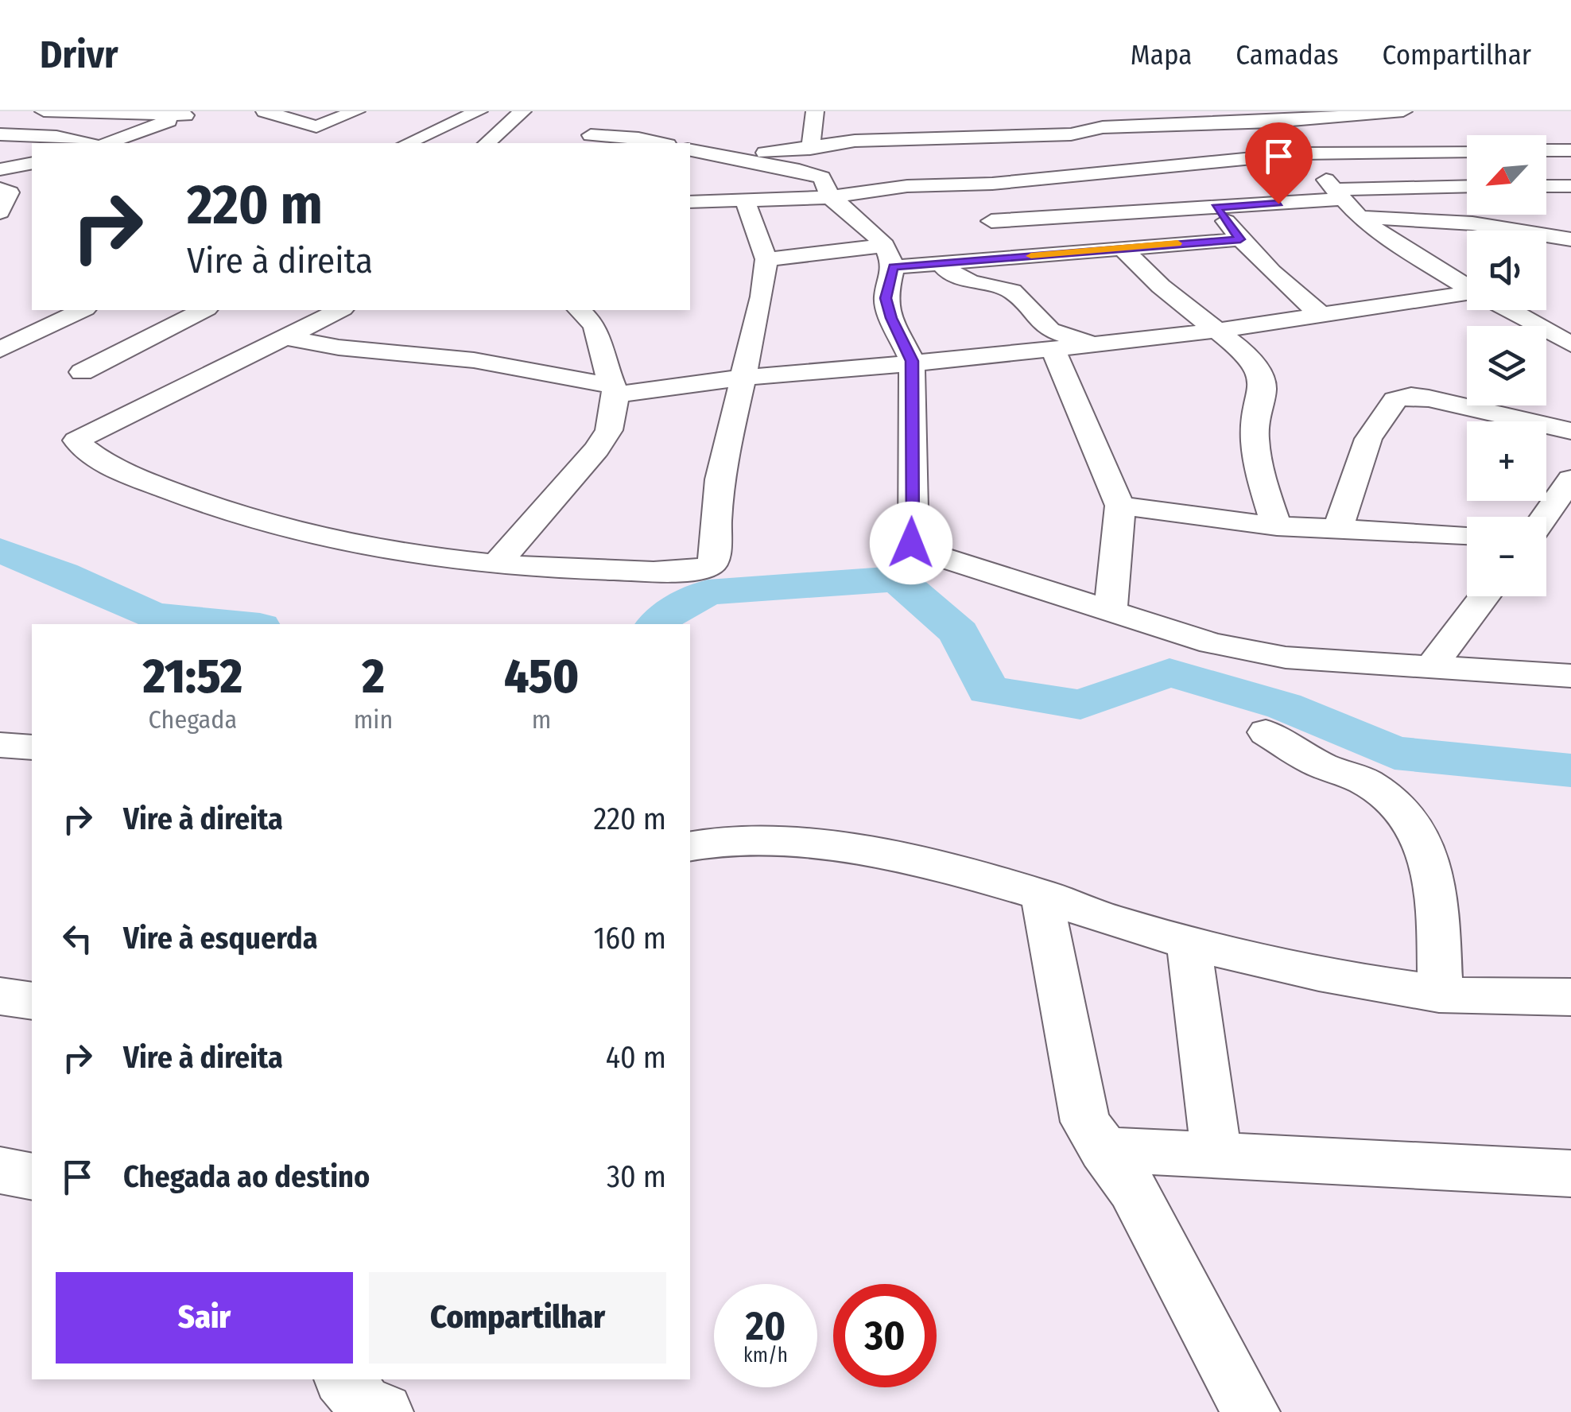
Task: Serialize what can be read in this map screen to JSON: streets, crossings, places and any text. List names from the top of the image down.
{
  "north": "bottom left",
  "page": {
    "header": "Drivr",
    "nav": ["Mapa", "Camadas", "Compartilhar"],
    "map_buttons": ["+", "−"],
    "turn": ["220 m", "Vire à direita"],
    "eta": [
      "21:52",
      "Chegada",
      "2",
      "min",
      "450",
      "m"
    ],
    "list": [
      {
        "name": "Vire à direita",
        "value": "220 m"
      },
      {
        "name": "Vire à esquerda",
        "value": "160 m"
      },
      {
        "name": "Vire à direita",
        "value": "40 m"
      },
      {
        "name": "Chegada ao destino",
        "value": "30 m"
      }
    ],
    "buttons": ["Sair", "Compartilhar"],
    "speed": "20 km/h",
    "limit": "30"
  }
}
